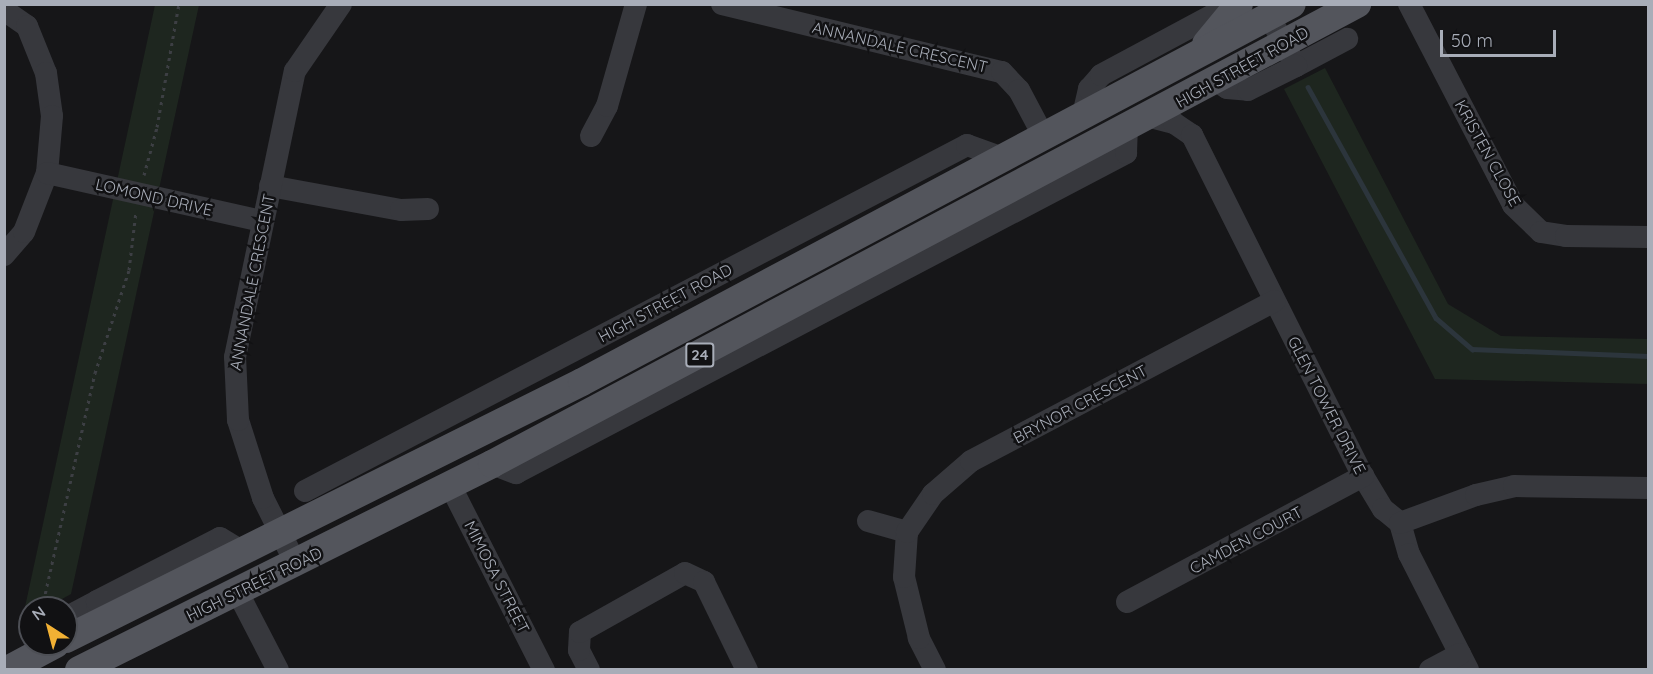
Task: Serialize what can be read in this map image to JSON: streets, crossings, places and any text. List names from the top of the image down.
{
  "streets": {
    "main road": ["HIGH STREET ROAD", "24"],
    "street": [
      "ANNANDALE CRESCENT",
      "KRISTEN CLOSE",
      "LOMOND DRIVE",
      "BRYNOR CRESCENT",
      "GLEN TOWER DRIVE",
      "CAMDEN COURT",
      "MIMOSA STREET"
    ]
  },
  "crossings": [
    ["ANNANDALE CRESCENT", "HIGH STREET ROAD"],
    ["ANNANDALE CRESCENT", "LOMOND DRIVE"],
    ["HIGH STREET ROAD", "GLEN TOWER DRIVE"],
    ["HIGH STREET ROAD", "MIMOSA STREET"],
    ["BRYNOR CRESCENT", "GLEN TOWER DRIVE"],
    ["GLEN TOWER DRIVE", "CAMDEN COURT"]
  ],
  "scale_bar": "50 m",
  "north": "top left"
}
